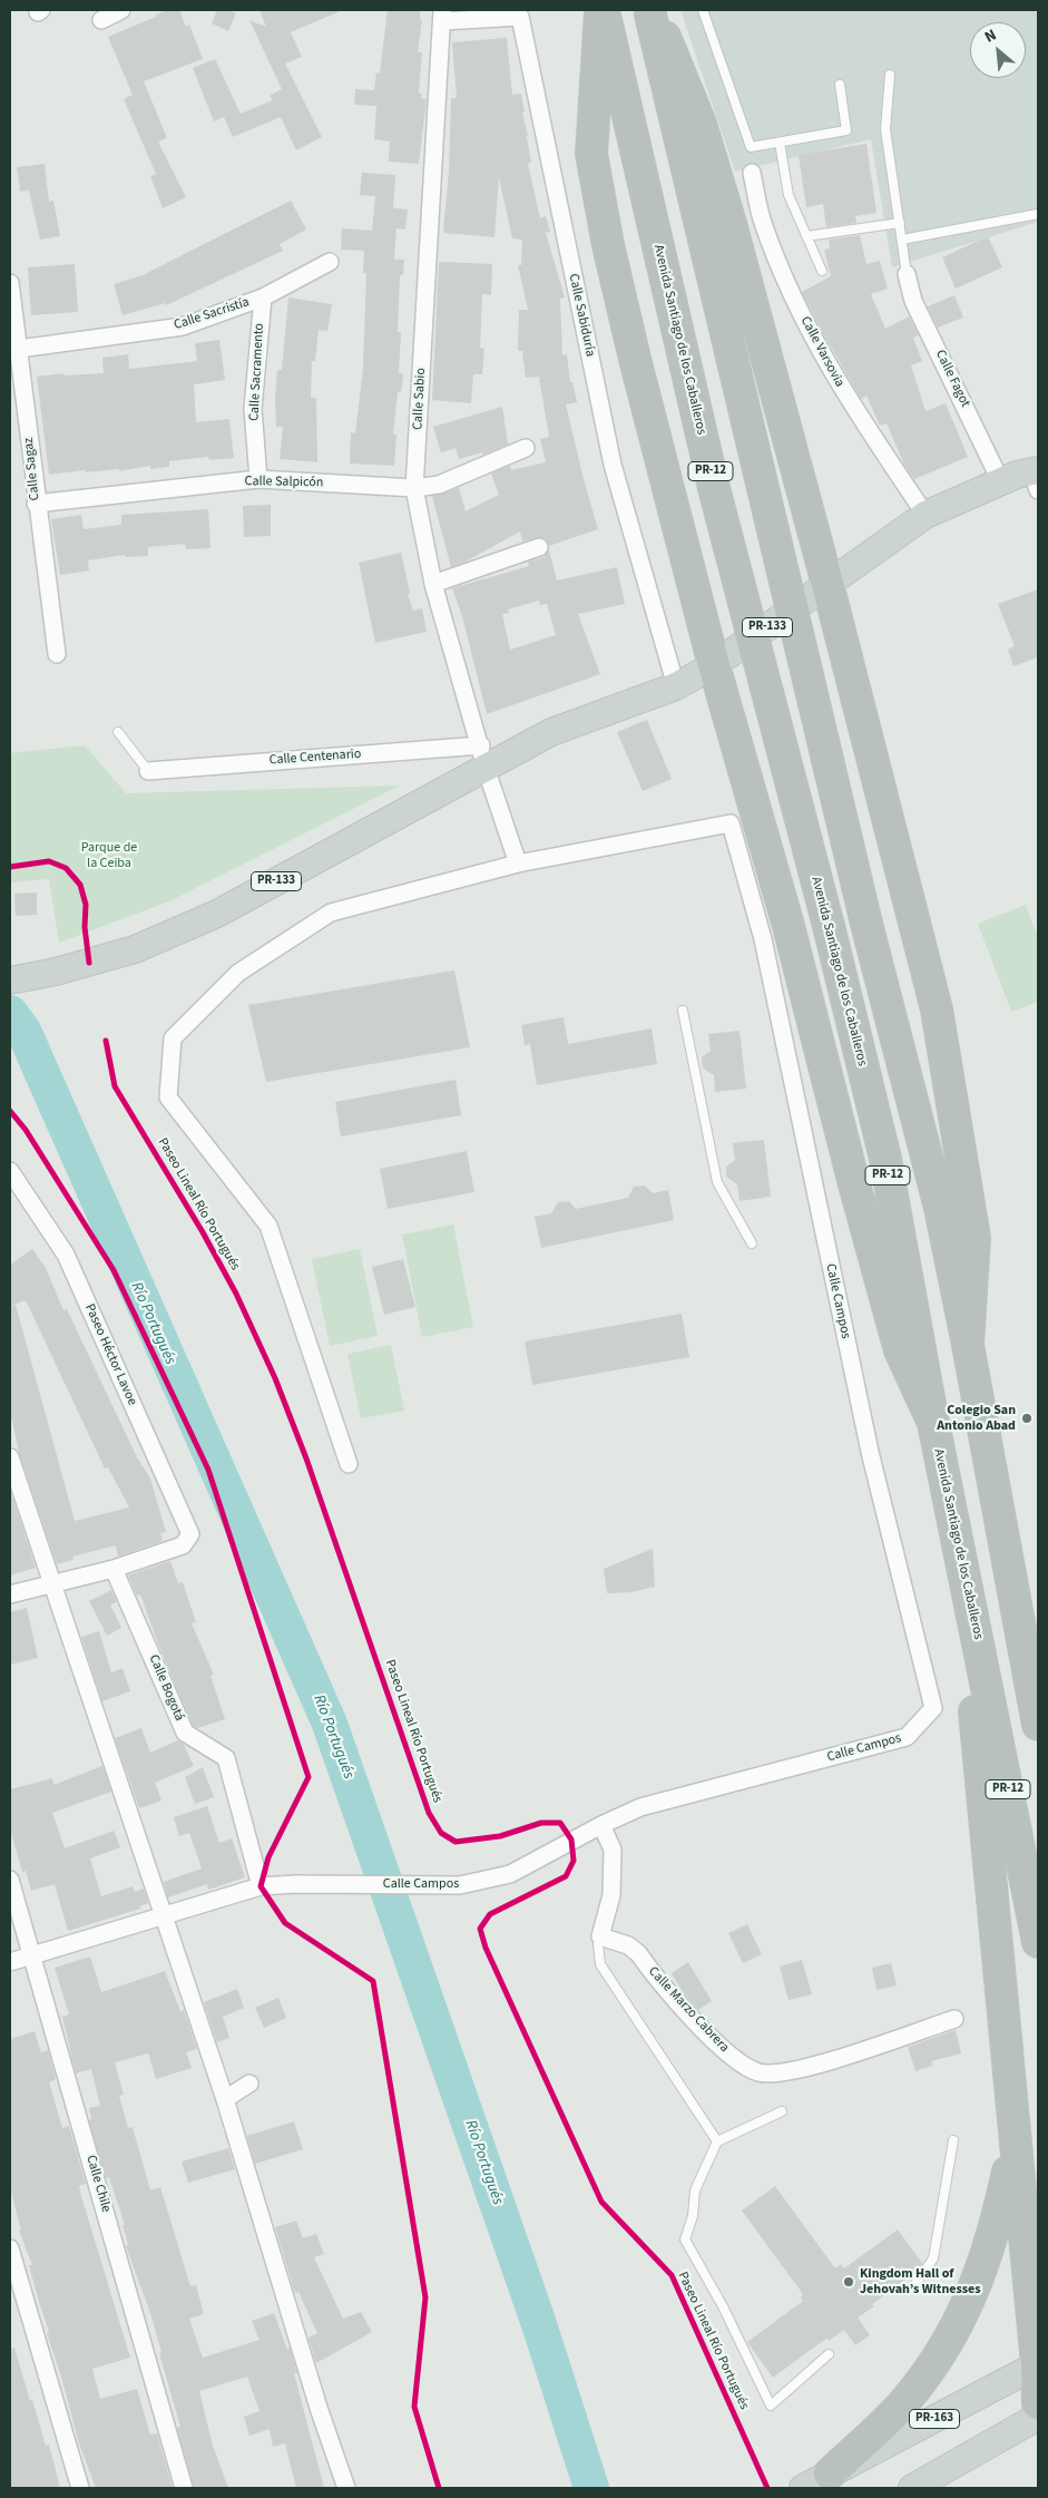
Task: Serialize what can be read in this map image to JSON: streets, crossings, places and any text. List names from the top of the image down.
{
  "streets": {
    "highway": ["Avenida Santiago de los Caballeros", "PR-12"],
    "main road": ["PR-133", "PR-163"],
    "street": [
      "Calle Sacristía",
      "Calle Sabiduría",
      "Calle Varsovia",
      "Calle Sacramento",
      "Calle Fagot",
      "Calle Sabio",
      "Calle Sagaz",
      "Calle Salpicón",
      "Calle Centenario",
      "Calle Campos",
      "Paseo Héctor Lavoe",
      "Calle Bogotá",
      "Calle Marzo Cabrera",
      "Calle Chile"
    ],
    "cycle path": ["Paseo Lineal Río Portugués"]
  },
  "crossings": [
    ["Calle Sacristía", "Calle Sacramento"],
    ["Calle Sacristía", "Calle Sagaz"],
    ["Calle Sabiduría", "Calle Sabio"],
    ["Calle Sabiduría", "PR-133"],
    ["Calle Varsovia", "PR-133"],
    ["Calle Sacramento", "Calle Salpicón"],
    ["Calle Fagot", "PR-133"],
    ["Calle Sabio", "Calle Salpicón"],
    ["Calle Sabio", "PR-133"],
    ["Calle Sabio", "Calle Centenario"],
    ["Calle Sabio", "Calle Campos"],
    ["Calle Sagaz", "Calle Salpicón"],
    ["PR-133", "Calle Centenario"],
    ["Calle Campos", "Calle Bogotá"],
    ["Calle Campos", "Calle Chile"],
    ["Paseo Héctor Lavoe", "Calle Bogotá"]
  ],
  "water": ["Río Portugués"],
  "parks": ["Parque de la Ceiba"],
  "places": ["Colegio San Antonio Abad", "Kingdom Hall of Jehovah’s Witnesses"],
  "north": "top left"
}
